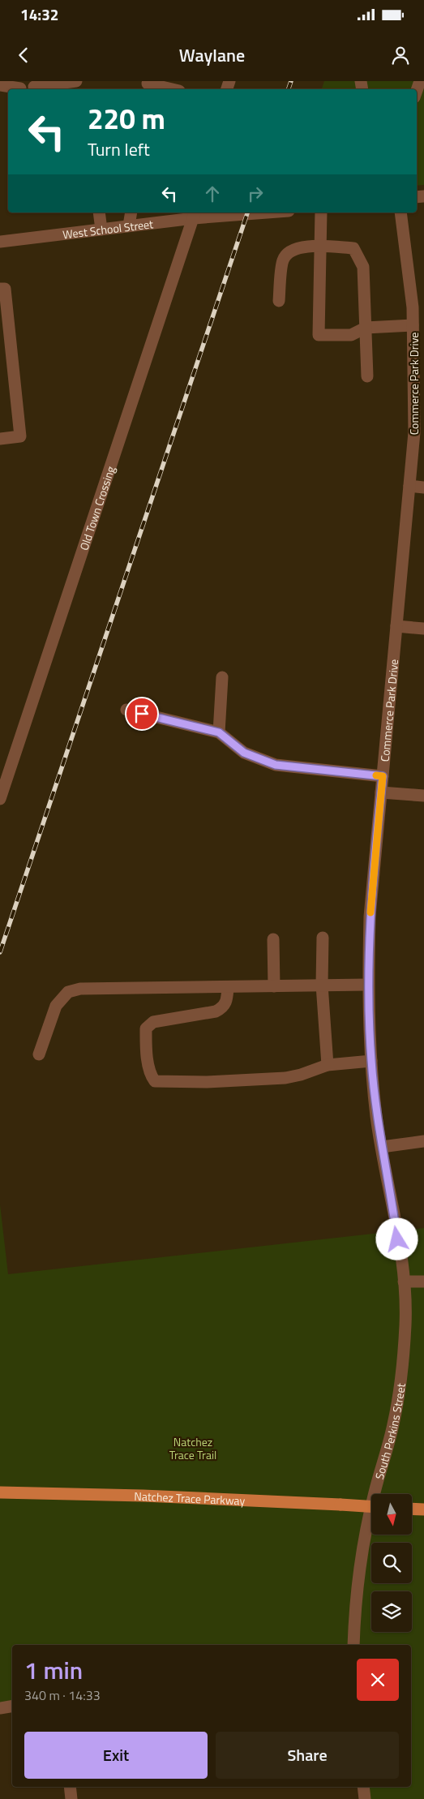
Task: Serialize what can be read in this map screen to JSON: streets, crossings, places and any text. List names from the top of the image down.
{
  "streets": {
    "main road": ["Natchez Trace Parkway"],
    "street": [
      "West School Street",
      "Commerce Park Drive",
      "Old Town Crossing",
      "South Perkins Street"
    ]
  },
  "crossings": [
    ["West School Street", "Old Town Crossing"],
    ["Commerce Park Drive", "South Perkins Street"]
  ],
  "parks": ["Natchez Trace Trail"],
  "north": "bottom",
  "page": {
    "status": "14:32",
    "header": "Waylane",
    "turn": ["220 m", "Turn left"],
    "heading": ["1 min", "340 m · 14:33"],
    "buttons": ["Exit", "Share"]
  }
}
